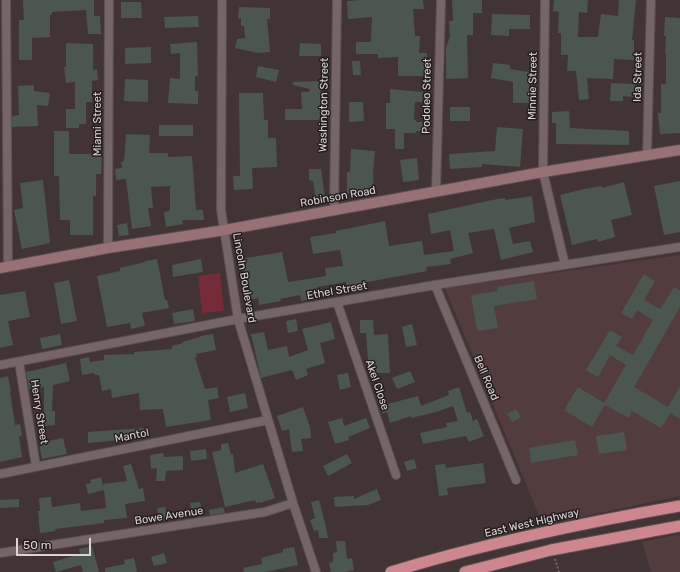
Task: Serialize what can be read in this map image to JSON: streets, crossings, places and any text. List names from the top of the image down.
{
  "streets": {
    "highway": ["East West Highway"],
    "main road": ["Robinson Road"],
    "street": [
      "Ida Street",
      "Minnie Street",
      "Podoleo Street",
      "Washington Street",
      "Miami Street",
      "Lincoln Boulevard",
      "Ethel Street",
      "Bell Road",
      "Akel Close",
      "Henry Street",
      "Mantol",
      "Bowe Avenue"
    ]
  },
  "crossings": [
    ["Ida Street", "Robinson Road"],
    ["Minnie Street", "Robinson Road"],
    ["Minnie Street", "Ethel Street"],
    ["Podoleo Street", "Robinson Road"],
    ["Washington Street", "Robinson Road"],
    ["Miami Street", "Robinson Road"],
    ["Robinson Road", "Lincoln Boulevard"],
    ["Lincoln Boulevard", "Ethel Street"],
    ["Lincoln Boulevard", "Mantol"],
    ["Lincoln Boulevard", "Bowe Avenue"],
    ["Ethel Street", "Bell Road"],
    ["Ethel Street", "Akel Close"],
    ["Ethel Street", "Henry Street"],
    ["Henry Street", "Mantol"]
  ],
  "scale_bar": "50 m"
}
